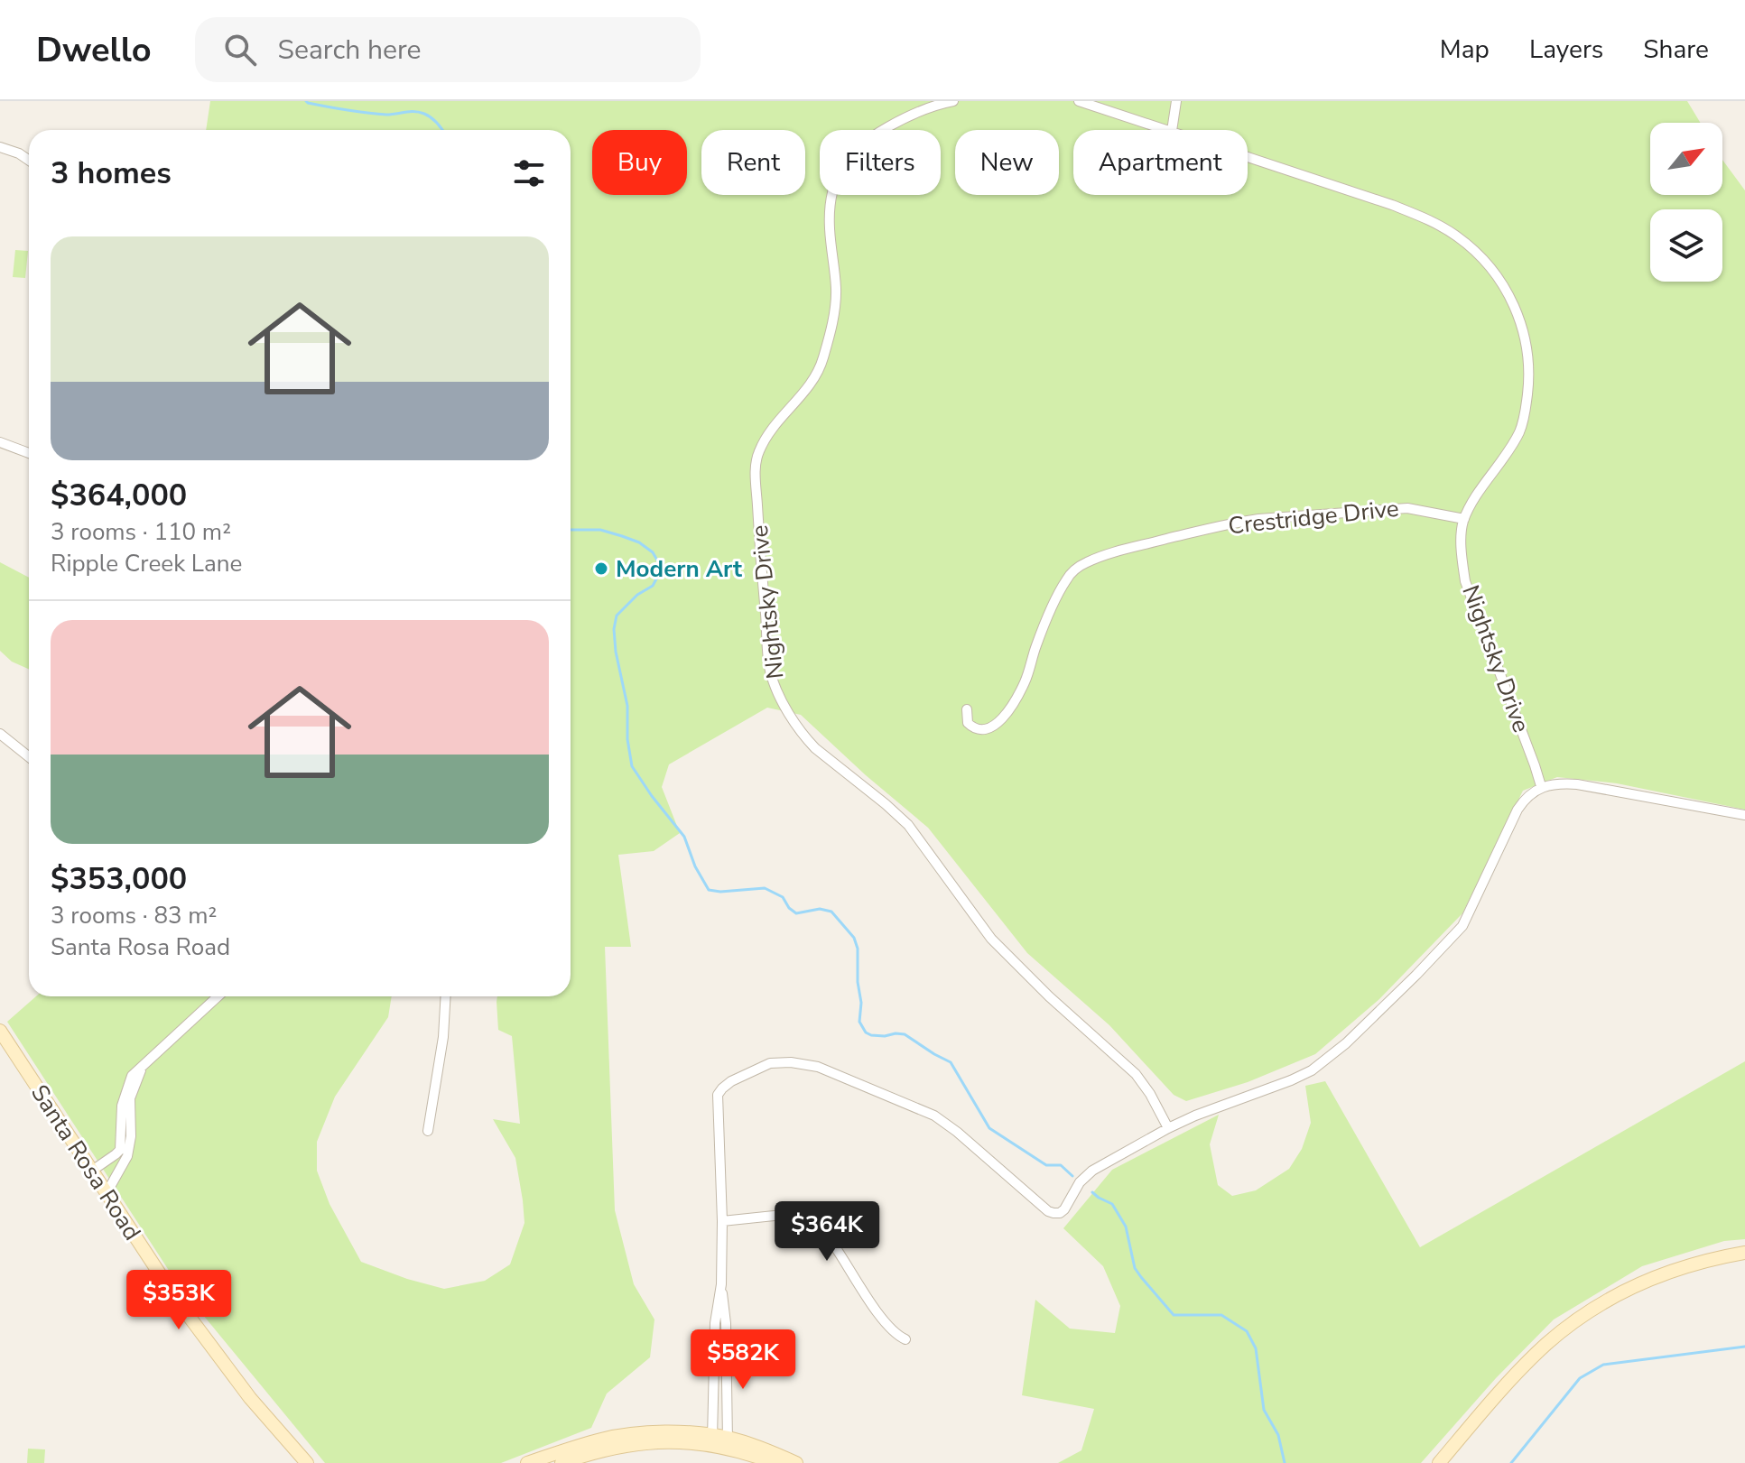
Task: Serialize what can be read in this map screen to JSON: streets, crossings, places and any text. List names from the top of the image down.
{
  "streets": {
    "main road": ["Santa Rosa Road"],
    "street": ["Crestridge Drive", "Nightsky Drive"]
  },
  "crossings": [
    ["Crestridge Drive", "Nightsky Drive"]
  ],
  "places": ["Modern Art"],
  "north": "top right",
  "page": {
    "header": "Dwello",
    "search": "Search here",
    "nav": ["Map", "Layers", "Share"],
    "chip": [
      "Buy",
      "Rent",
      "Filters",
      "New",
      "Apartment"
    ],
    "heading": "3 homes",
    "list": [
      {
        "name": "$364,000",
        "note": "3 rooms · 110 m² · Ripple Creek Lane"
      },
      {
        "name": "$353,000",
        "note": "3 rooms · 83 m² · Santa Rosa Road"
      }
    ],
    "price": ["$364K", "$353K", "$582K"]
  }
}
